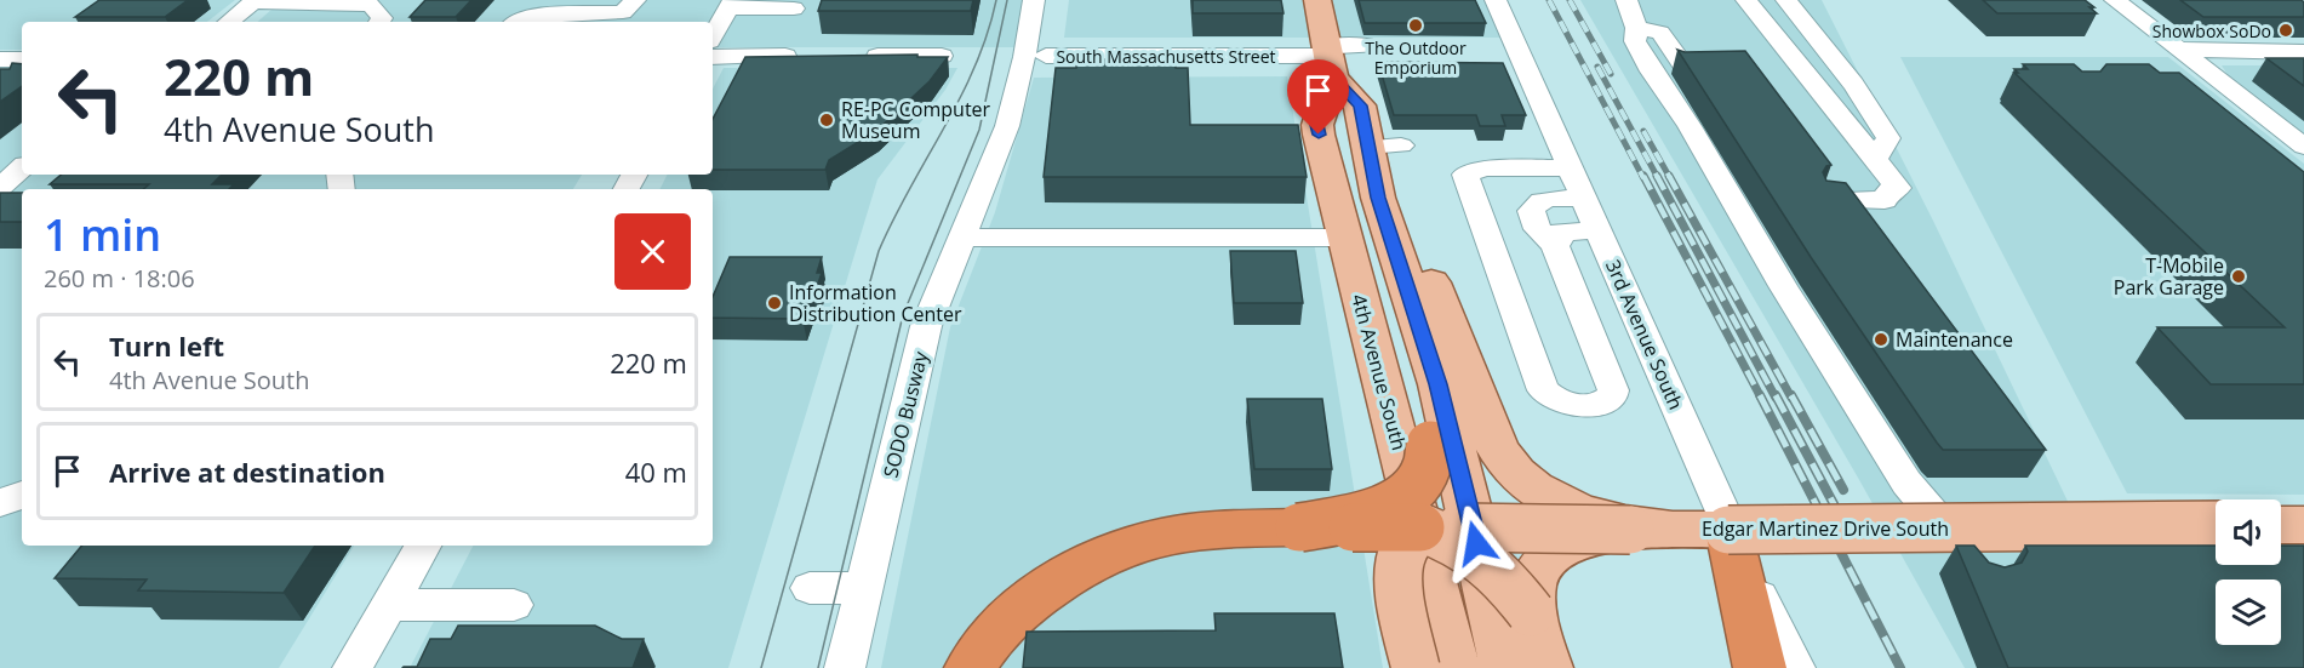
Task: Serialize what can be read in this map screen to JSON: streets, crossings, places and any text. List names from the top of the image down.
{
  "streets": {
    "main road": ["4th Avenue South", "Edgar Martinez Drive South"],
    "street": ["South Massachusetts Street", "3rd Avenue South", "SODO Busway"]
  },
  "crossings": [
    ["South Massachusetts Street", "4th Avenue South"]
  ],
  "places": [
    "The Outdoor Emporium",
    "Showbox SoDo",
    "RE-PC Computer Museum",
    "T-Mobile Park Garage",
    "Information Distribution Center",
    "Maintenance"
  ],
  "page": {
    "turn": ["220 m", "4th Avenue South"],
    "heading": ["1 min", "260 m · 18:06"],
    "list": [
      {
        "name": "Turn left",
        "note": "4th Avenue South",
        "value": "220 m"
      },
      {
        "name": "Arrive at destination",
        "value": "40 m"
      }
    ]
  }
}
